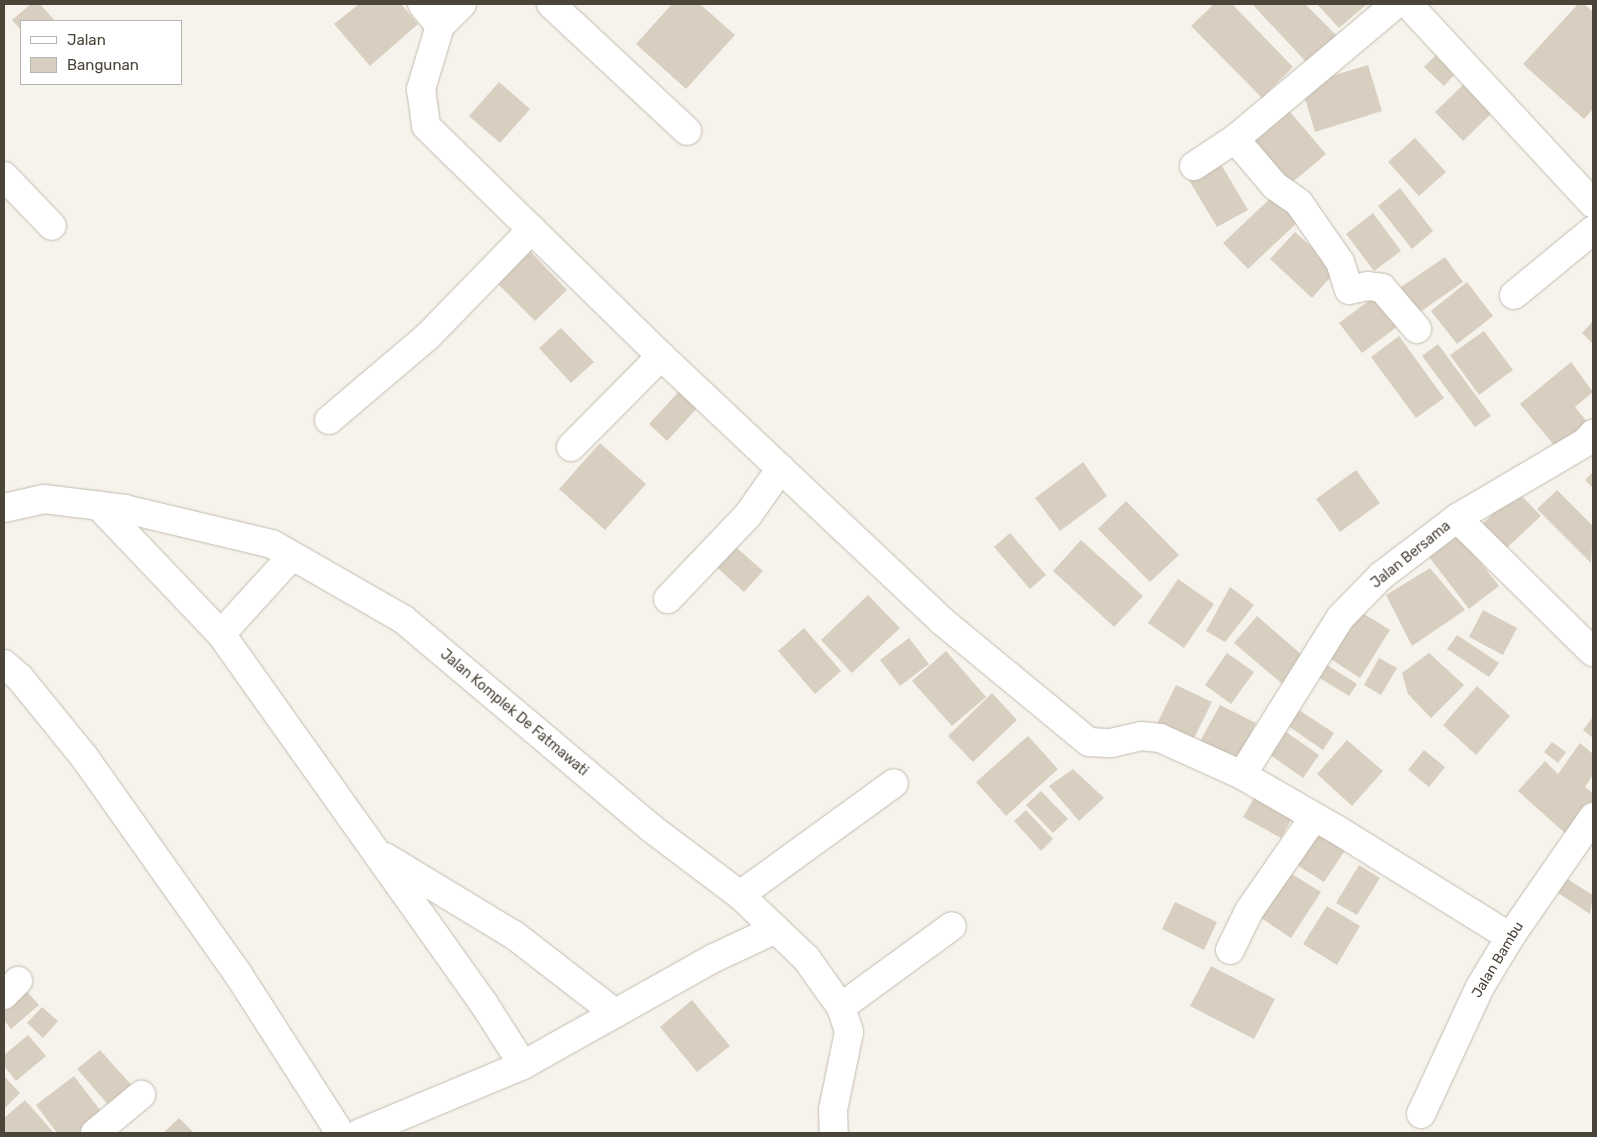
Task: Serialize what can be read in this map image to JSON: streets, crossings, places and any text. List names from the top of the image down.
{
  "streets": {
    "street": ["Jalan Bersama", "Jalan Komplek De Fatmawati", "Jalan Bambu"]
  },
  "legend": ["Jalan", "Bangunan"]
}
